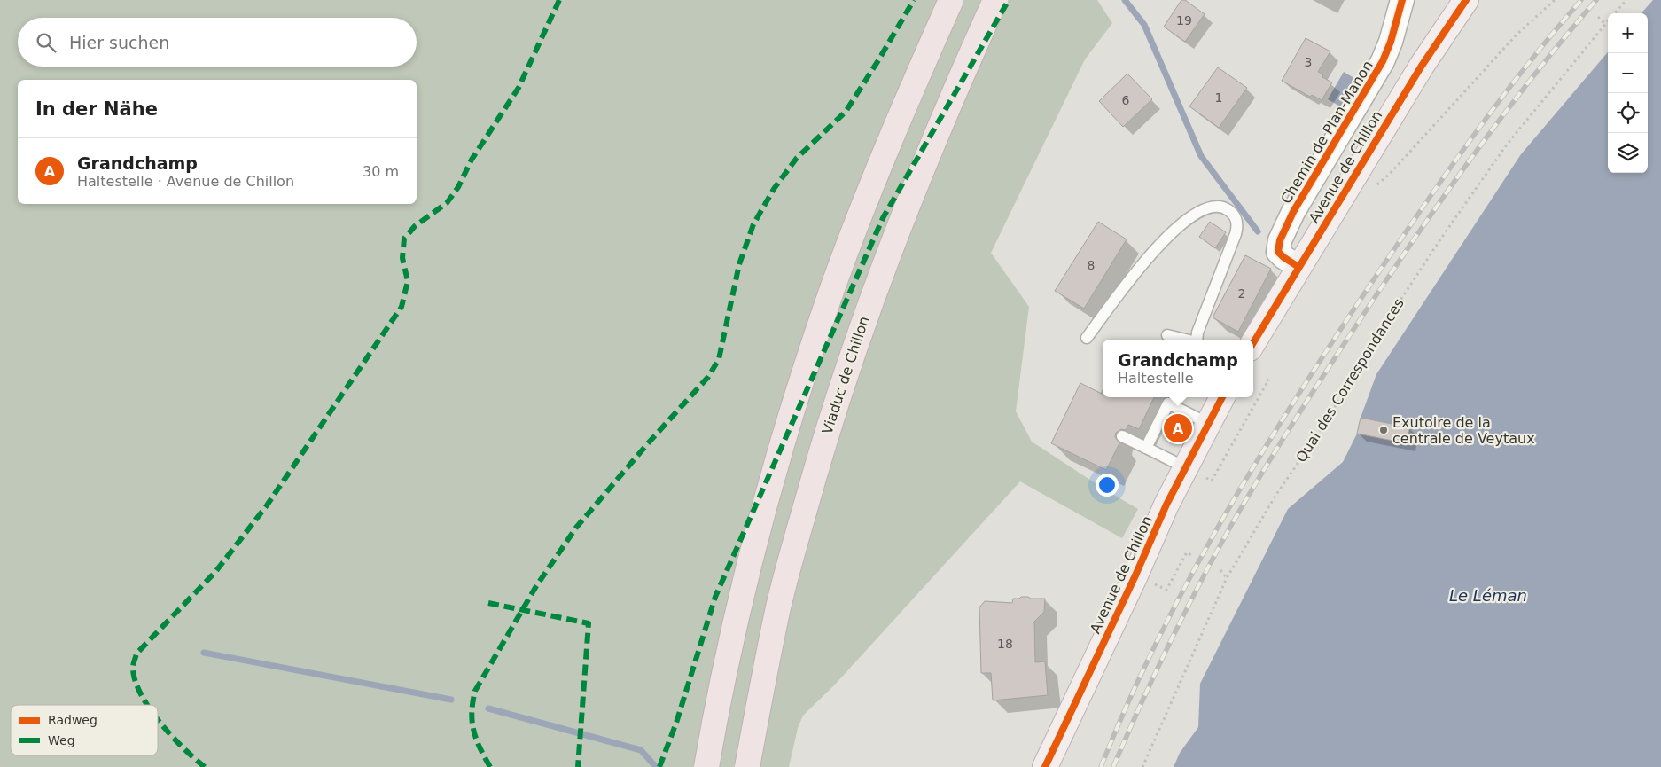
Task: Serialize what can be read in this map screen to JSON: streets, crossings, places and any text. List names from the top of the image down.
{
  "streets": {
    "highway": ["Viaduc de Chillon"],
    "main road": ["Avenue de Chillon"],
    "street": ["Chemin de Plan-Manon"],
    "path": ["Quai des Correspondances"]
  },
  "crossings": [
    ["Chemin de Plan-Manon", "Avenue de Chillon"]
  ],
  "water": ["Le Léman"],
  "places": ["Exutoire de la centrale de Veytaux"],
  "house_numbers": [
    "19",
    "3",
    "1",
    "6",
    "8",
    "2",
    "18"
  ],
  "legend": ["Radweg", "Weg"],
  "page": {
    "map_buttons": ["+", "−"],
    "search": "Hier suchen",
    "heading": "In der Nähe",
    "list": [
      {
        "mark": "A",
        "name": "Grandchamp",
        "note": "Haltestelle · Avenue de Chillon",
        "value": "30 m"
      }
    ],
    "popup": ["Grandchamp", "Haltestelle"],
    "pins": "A"
  }
}
